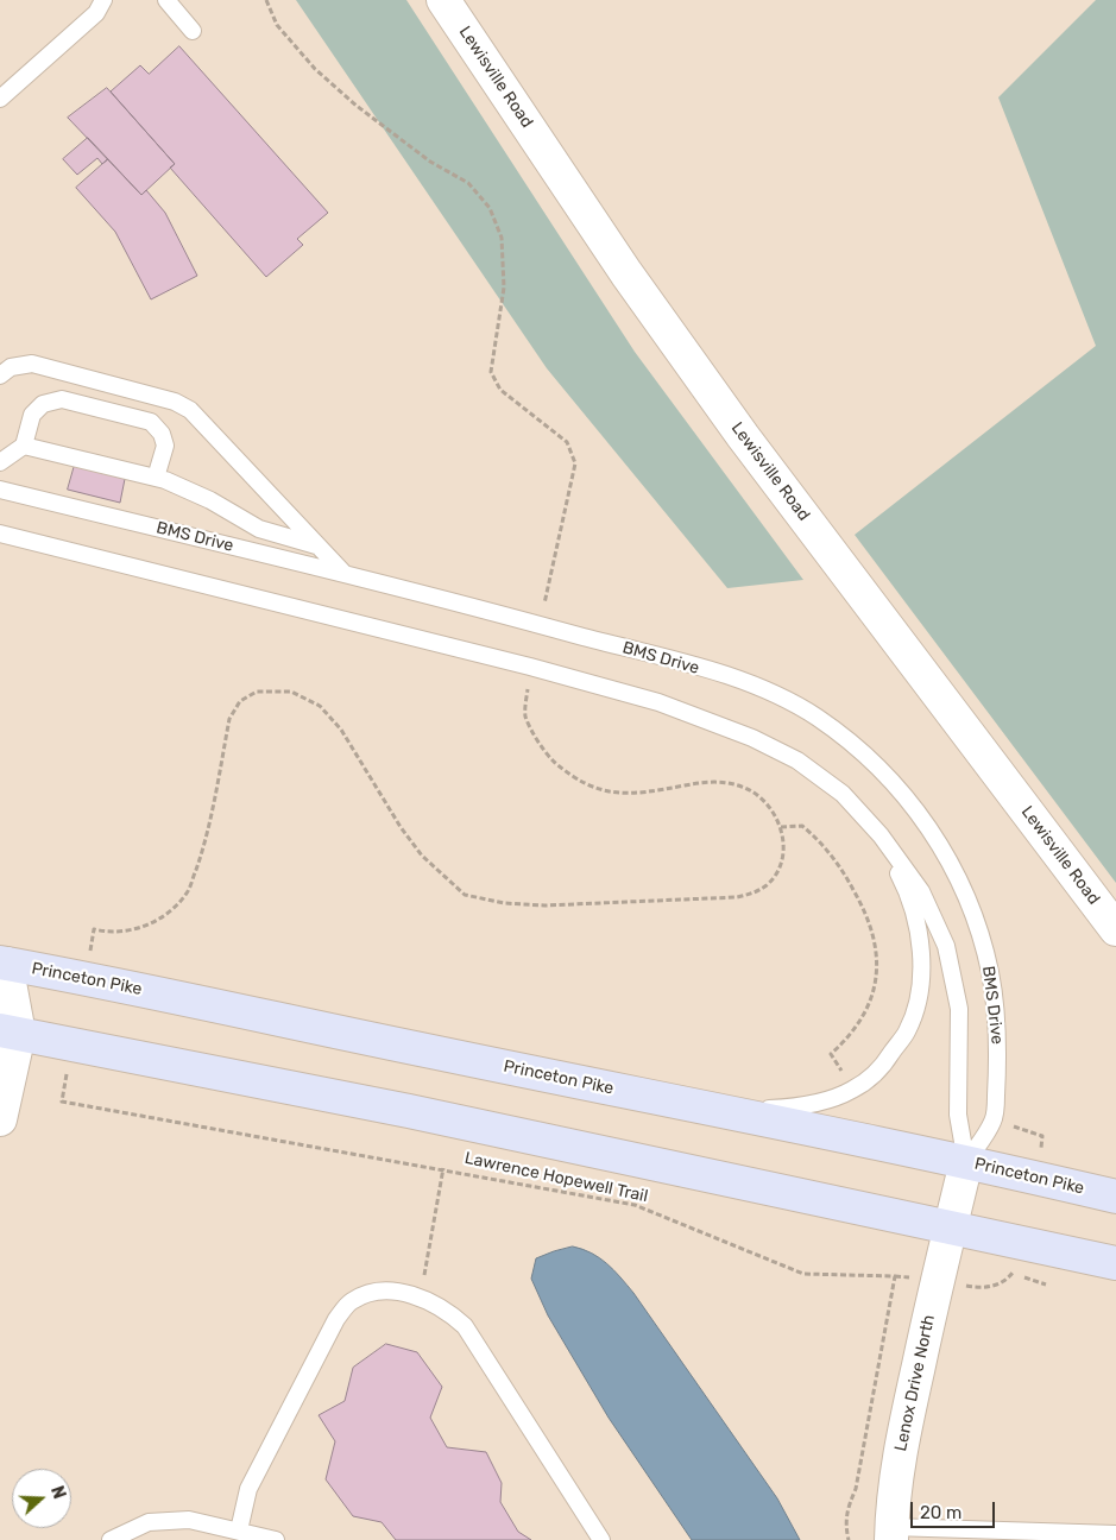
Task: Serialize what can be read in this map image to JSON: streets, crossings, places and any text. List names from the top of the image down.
{
  "streets": {
    "main road": ["Princeton Pike"],
    "street": ["Lewisville Road", "BMS Drive", "Lenox Drive North"],
    "path": ["Lawrence Hopewell Trail"]
  },
  "crossings": [
    ["BMS Drive", "Princeton Pike"],
    ["BMS Drive", "Lenox Drive North"],
    ["Lawrence Hopewell Trail", "Lenox Drive North"]
  ],
  "scale_bar": "20 m",
  "north": "right"
}
